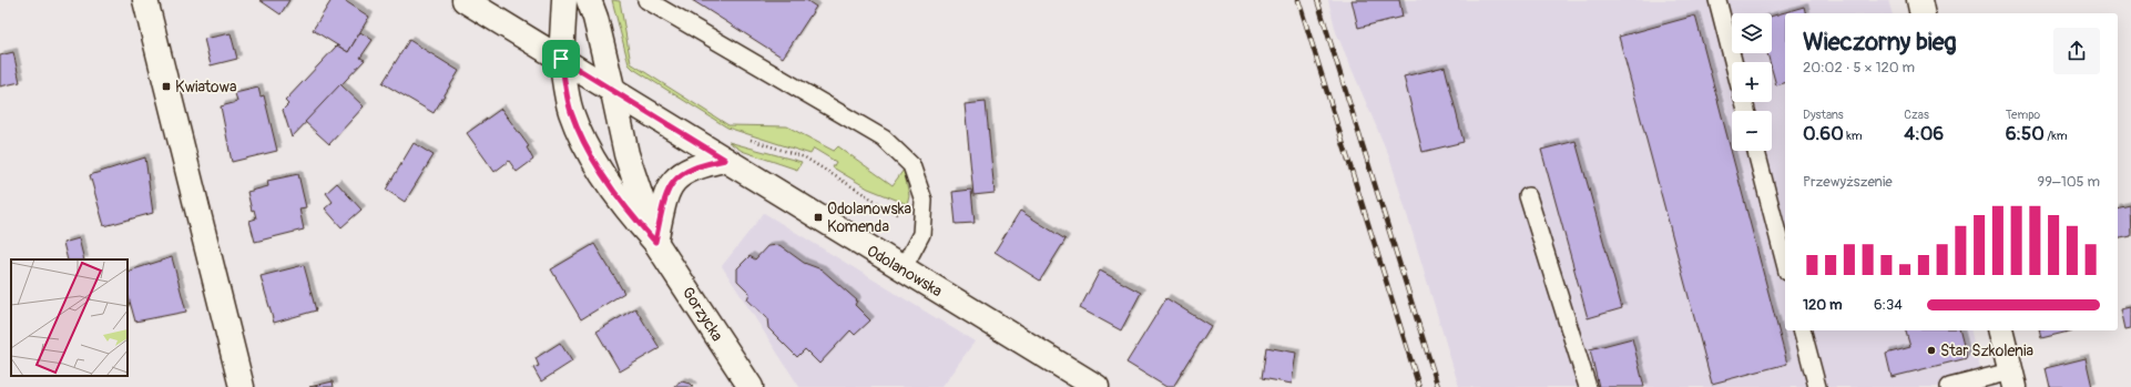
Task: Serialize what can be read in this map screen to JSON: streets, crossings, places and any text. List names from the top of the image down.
{
  "streets": {
    "street": ["Odolanowska", "Gorzycka"]
  },
  "crossings": [
    ["Odolanowska", "Gorzycka"]
  ],
  "places": {
    "transit": ["Kwiatowa", "Odolanowska Komenda"],
    "other": ["Star Szkolenia"]
  },
  "page": {
    "map_buttons": ["+", "−"],
    "heading": ["Wieczorny bieg", "20:02 · 5 × 120 m"],
    "stats": [
      ["Dystans", "0.60 km"],
      ["Czas", "4:06"],
      ["Tempo", "6:50 /km"]
    ],
    "chart": ["Przewyższenie", "99–105 m"],
    "list": [
      {
        "name": "120 m",
        "note": "6:34"
      }
    ]
  }
}
